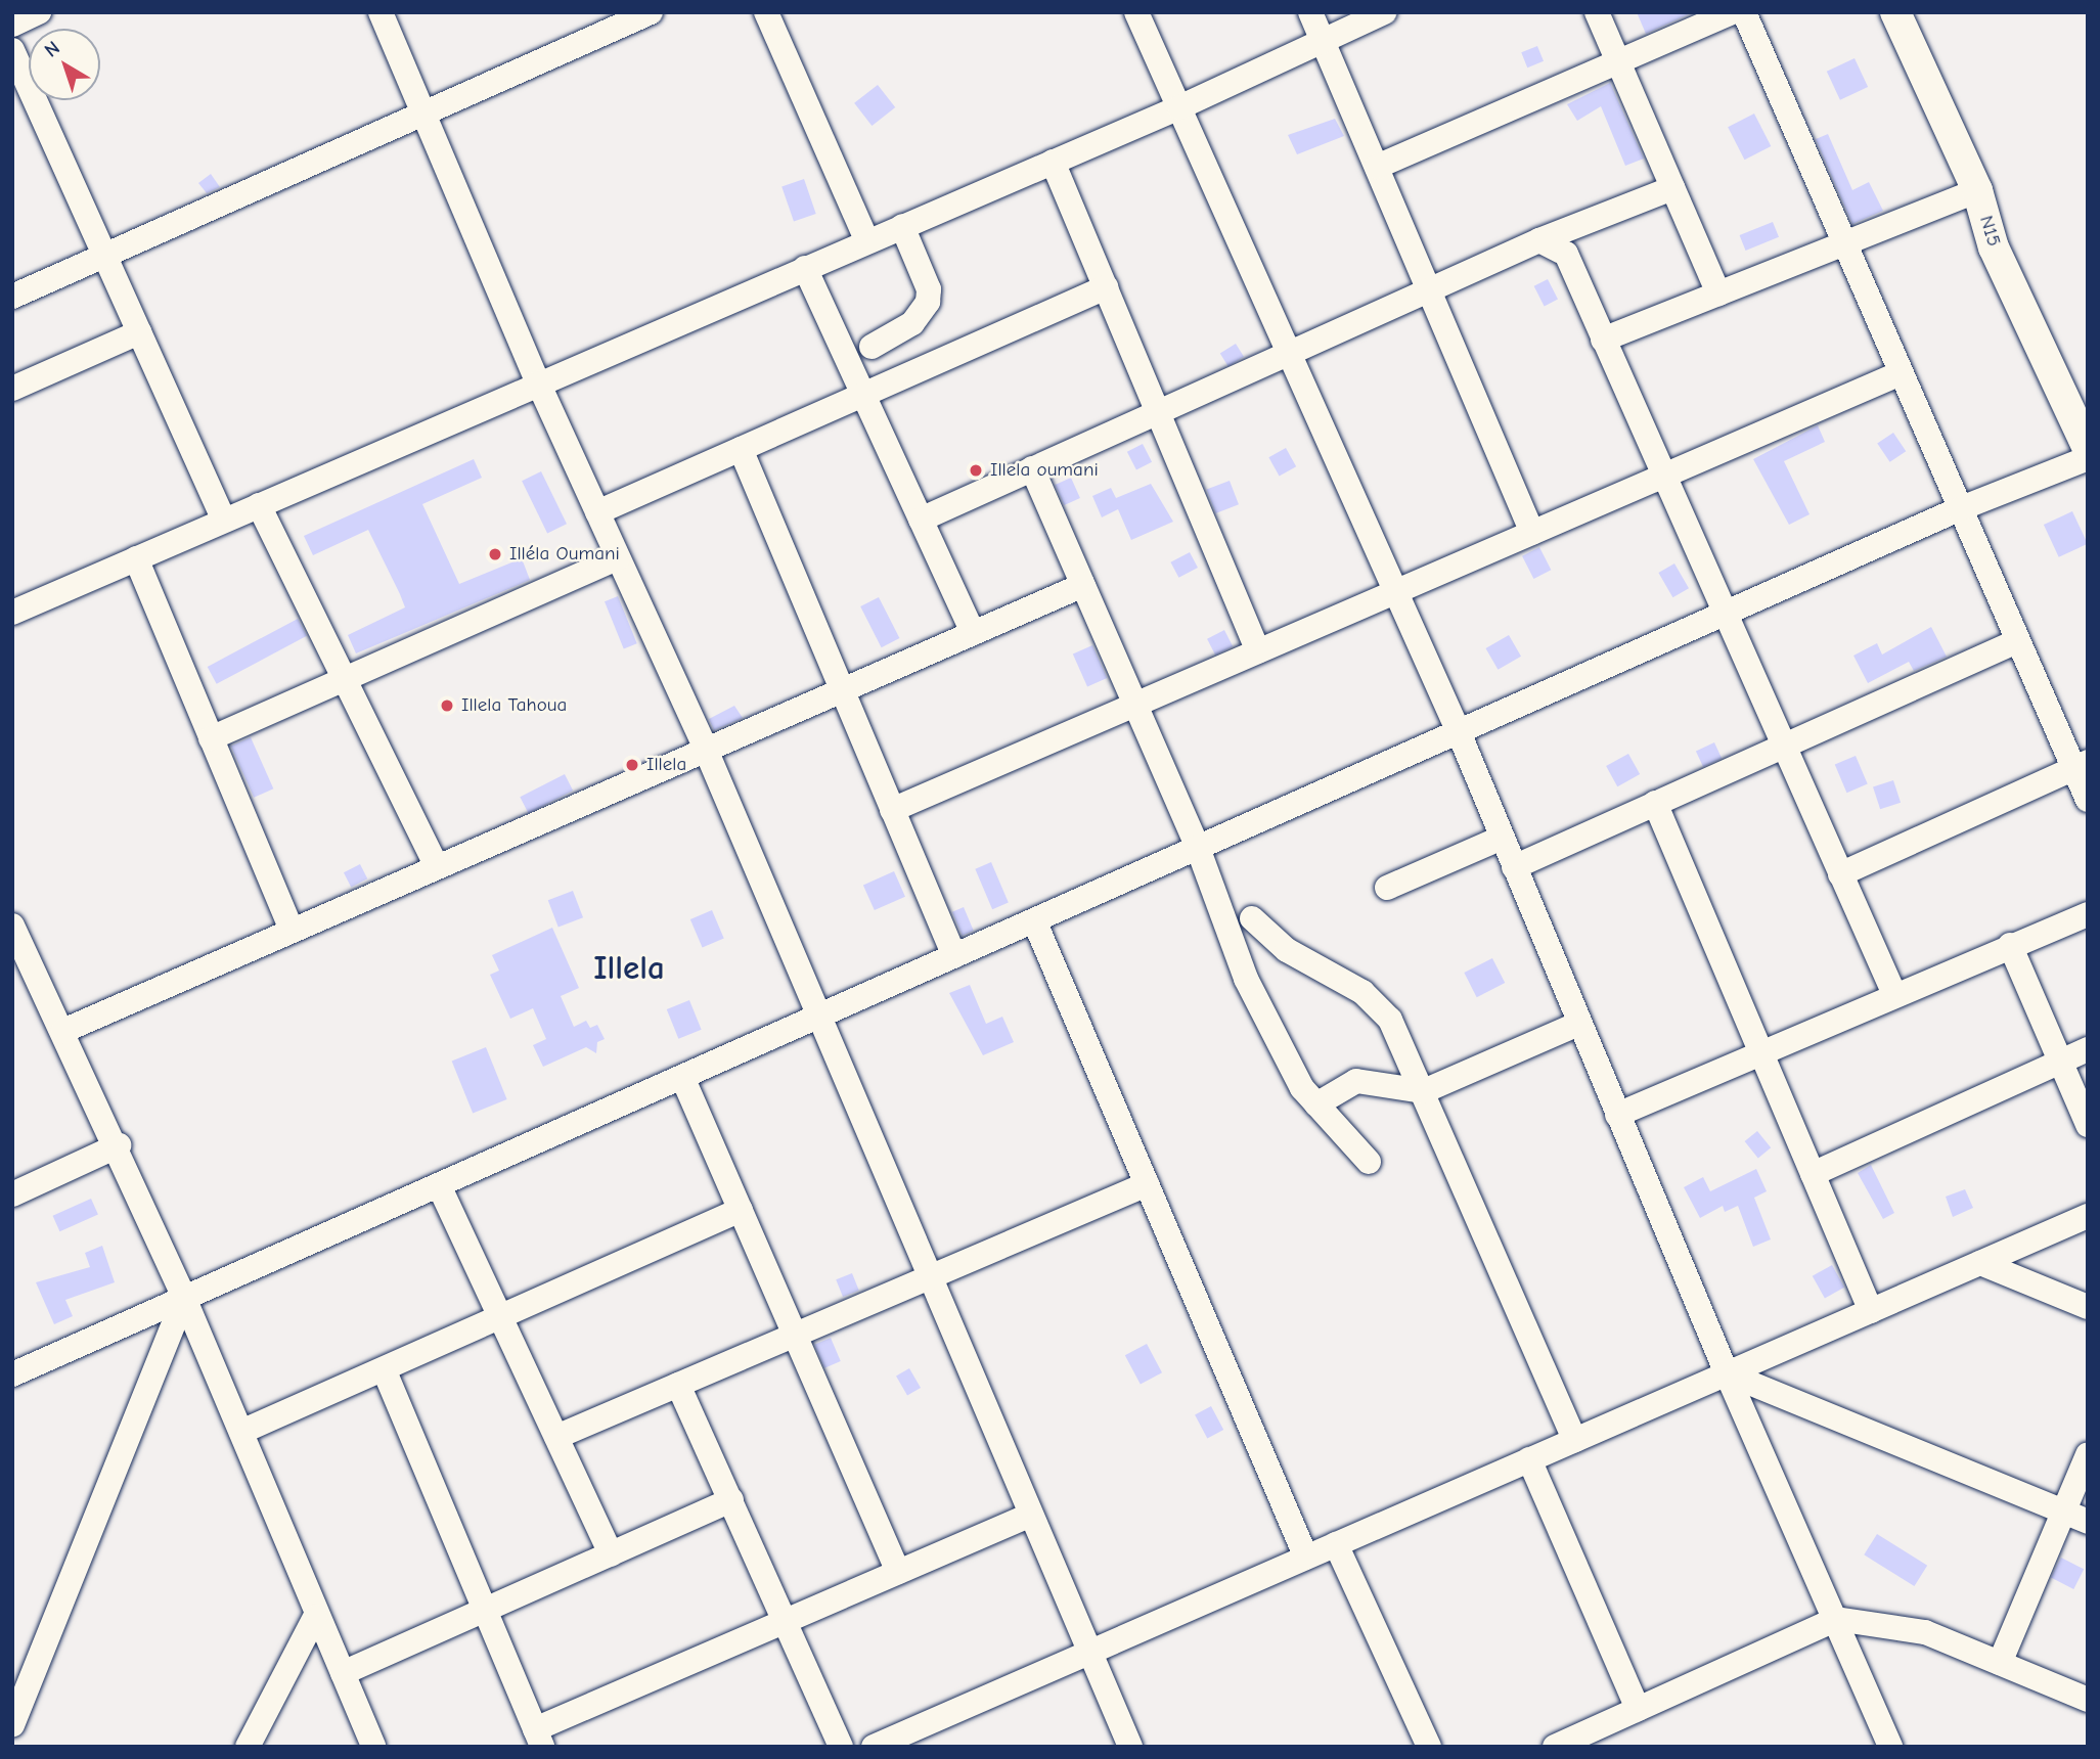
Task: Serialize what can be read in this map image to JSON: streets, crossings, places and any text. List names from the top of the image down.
{
  "streets": {
    "main road": ["N15"]
  },
  "districts": ["Illela"],
  "places": [
    "Illela oumani",
    "Illéla Oumani",
    "Illela Tahoua",
    "Illela"
  ],
  "north": "top left"
}
